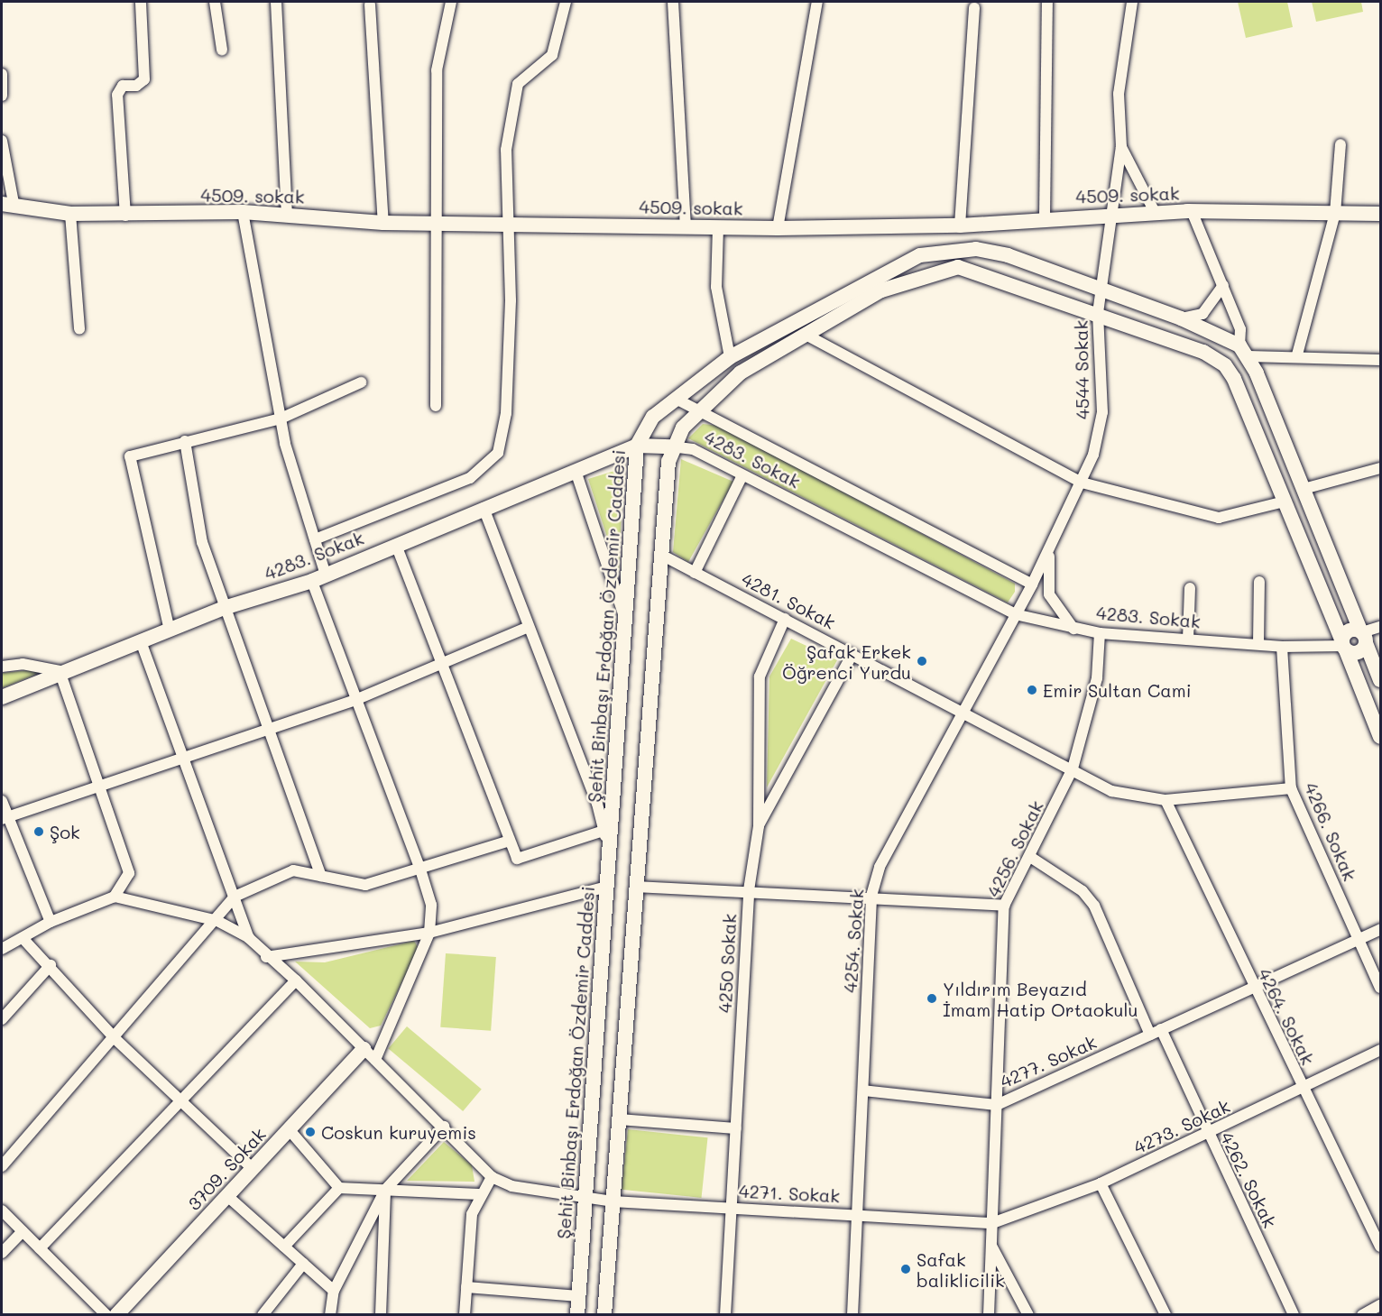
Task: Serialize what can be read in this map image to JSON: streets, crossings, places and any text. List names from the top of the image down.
{
  "streets": {
    "main road": [
      "4509. sokak",
      "4283. Sokak",
      "Şehit Binbaşı Erdoğan Özdemir Caddesi",
      "3709. Sokak"
    ],
    "street": [
      "4544 Sokak",
      "4281. Sokak",
      "4266. Sokak",
      "4256. Sokak",
      "4254. Sokak",
      "4250 Sokak",
      "4264. Sokak",
      "4277. Sokak",
      "4273. Sokak",
      "4262. Sokak",
      "4271. Sokak"
    ]
  },
  "crossings": [
    ["4509. sokak", "4544 Sokak"],
    ["4544 Sokak", "Şehit Binbaşı Erdoğan Özdemir Caddesi"],
    ["4544 Sokak", "4254. Sokak"],
    ["4283. Sokak", "Şehit Binbaşı Erdoğan Özdemir Caddesi"],
    ["4283. Sokak", "4266. Sokak"],
    ["4283. Sokak", "4256. Sokak"],
    ["4283. Sokak", "4254. Sokak"],
    ["4281. Sokak", "4266. Sokak"],
    ["4281. Sokak", "4256. Sokak"],
    ["4281. Sokak", "4254. Sokak"],
    ["4281. Sokak", "4250 Sokak"],
    ["4281. Sokak", "4264. Sokak"],
    ["Şehit Binbaşı Erdoğan Özdemir Caddesi", "4271. Sokak"],
    ["4266. Sokak", "4277. Sokak"],
    ["4256. Sokak", "4277. Sokak"],
    ["4256. Sokak", "4273. Sokak"],
    ["4256. Sokak", "4262. Sokak"],
    ["4256. Sokak", "4271. Sokak"],
    ["4254. Sokak", "4271. Sokak"],
    ["4250 Sokak", "4271. Sokak"],
    ["4264. Sokak", "4277. Sokak"],
    ["4264. Sokak", "4273. Sokak"],
    ["4277. Sokak", "4262. Sokak"],
    ["4273. Sokak", "4262. Sokak"],
    ["4273. Sokak", "4271. Sokak"]
  ],
  "places": [
    "Şafak Erkek Öğrenci Yurdu",
    "Emir Sultan Cami",
    "Şok",
    "Yıldırım Beyazıd İmam Hatip Ortaokulu",
    "Coskun kuruyemis",
    "Safak baliklicilik"
  ]
}
